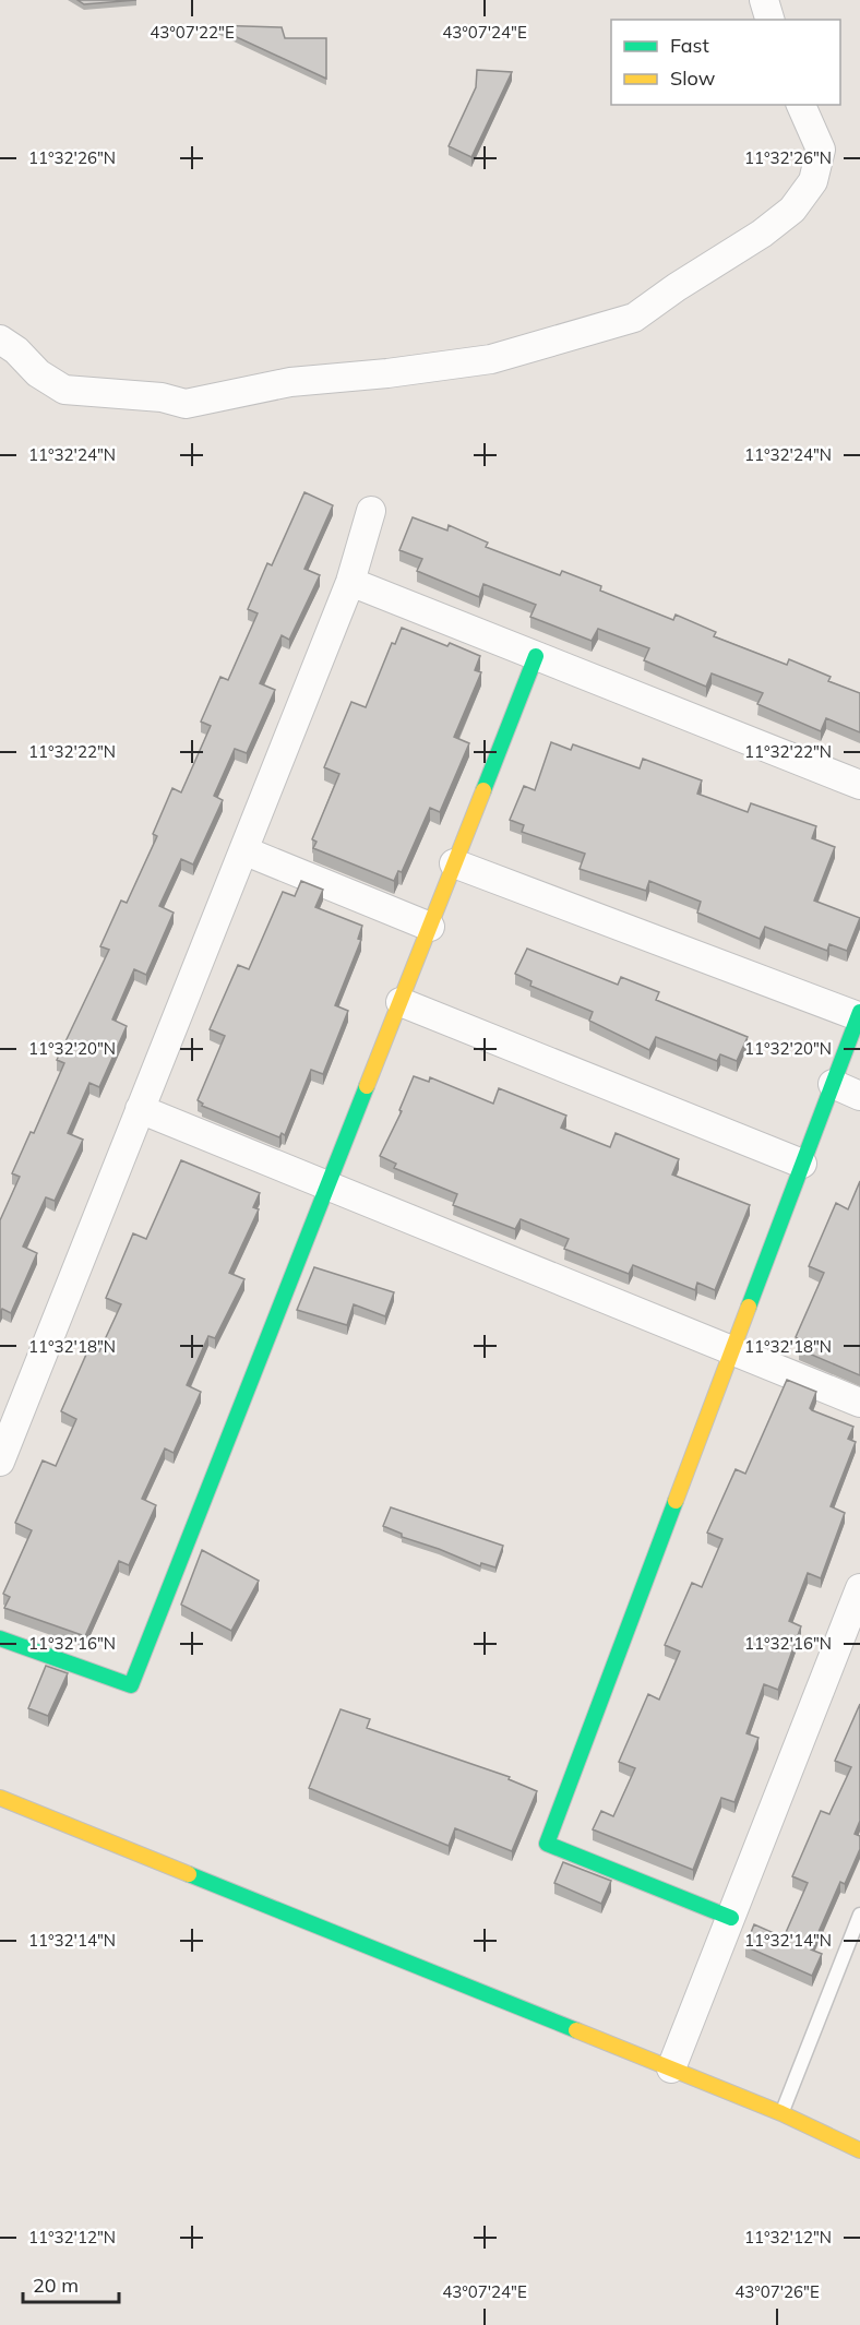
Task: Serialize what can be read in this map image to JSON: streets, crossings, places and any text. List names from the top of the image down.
{
  "legend": ["Fast", "Slow"],
  "scale_bar": "20 m",
  "coordinates": [
    "43°07'22\"E",
    "43°07'24\"E",
    "11°32'26\"N",
    "11°32'24\"N",
    "11°32'22\"N",
    "11°32'20\"N",
    "11°32'18\"N",
    "11°32'16\"N",
    "11°32'14\"N",
    "11°32'12\"N",
    "43°07'26\"E"
  ]
}
